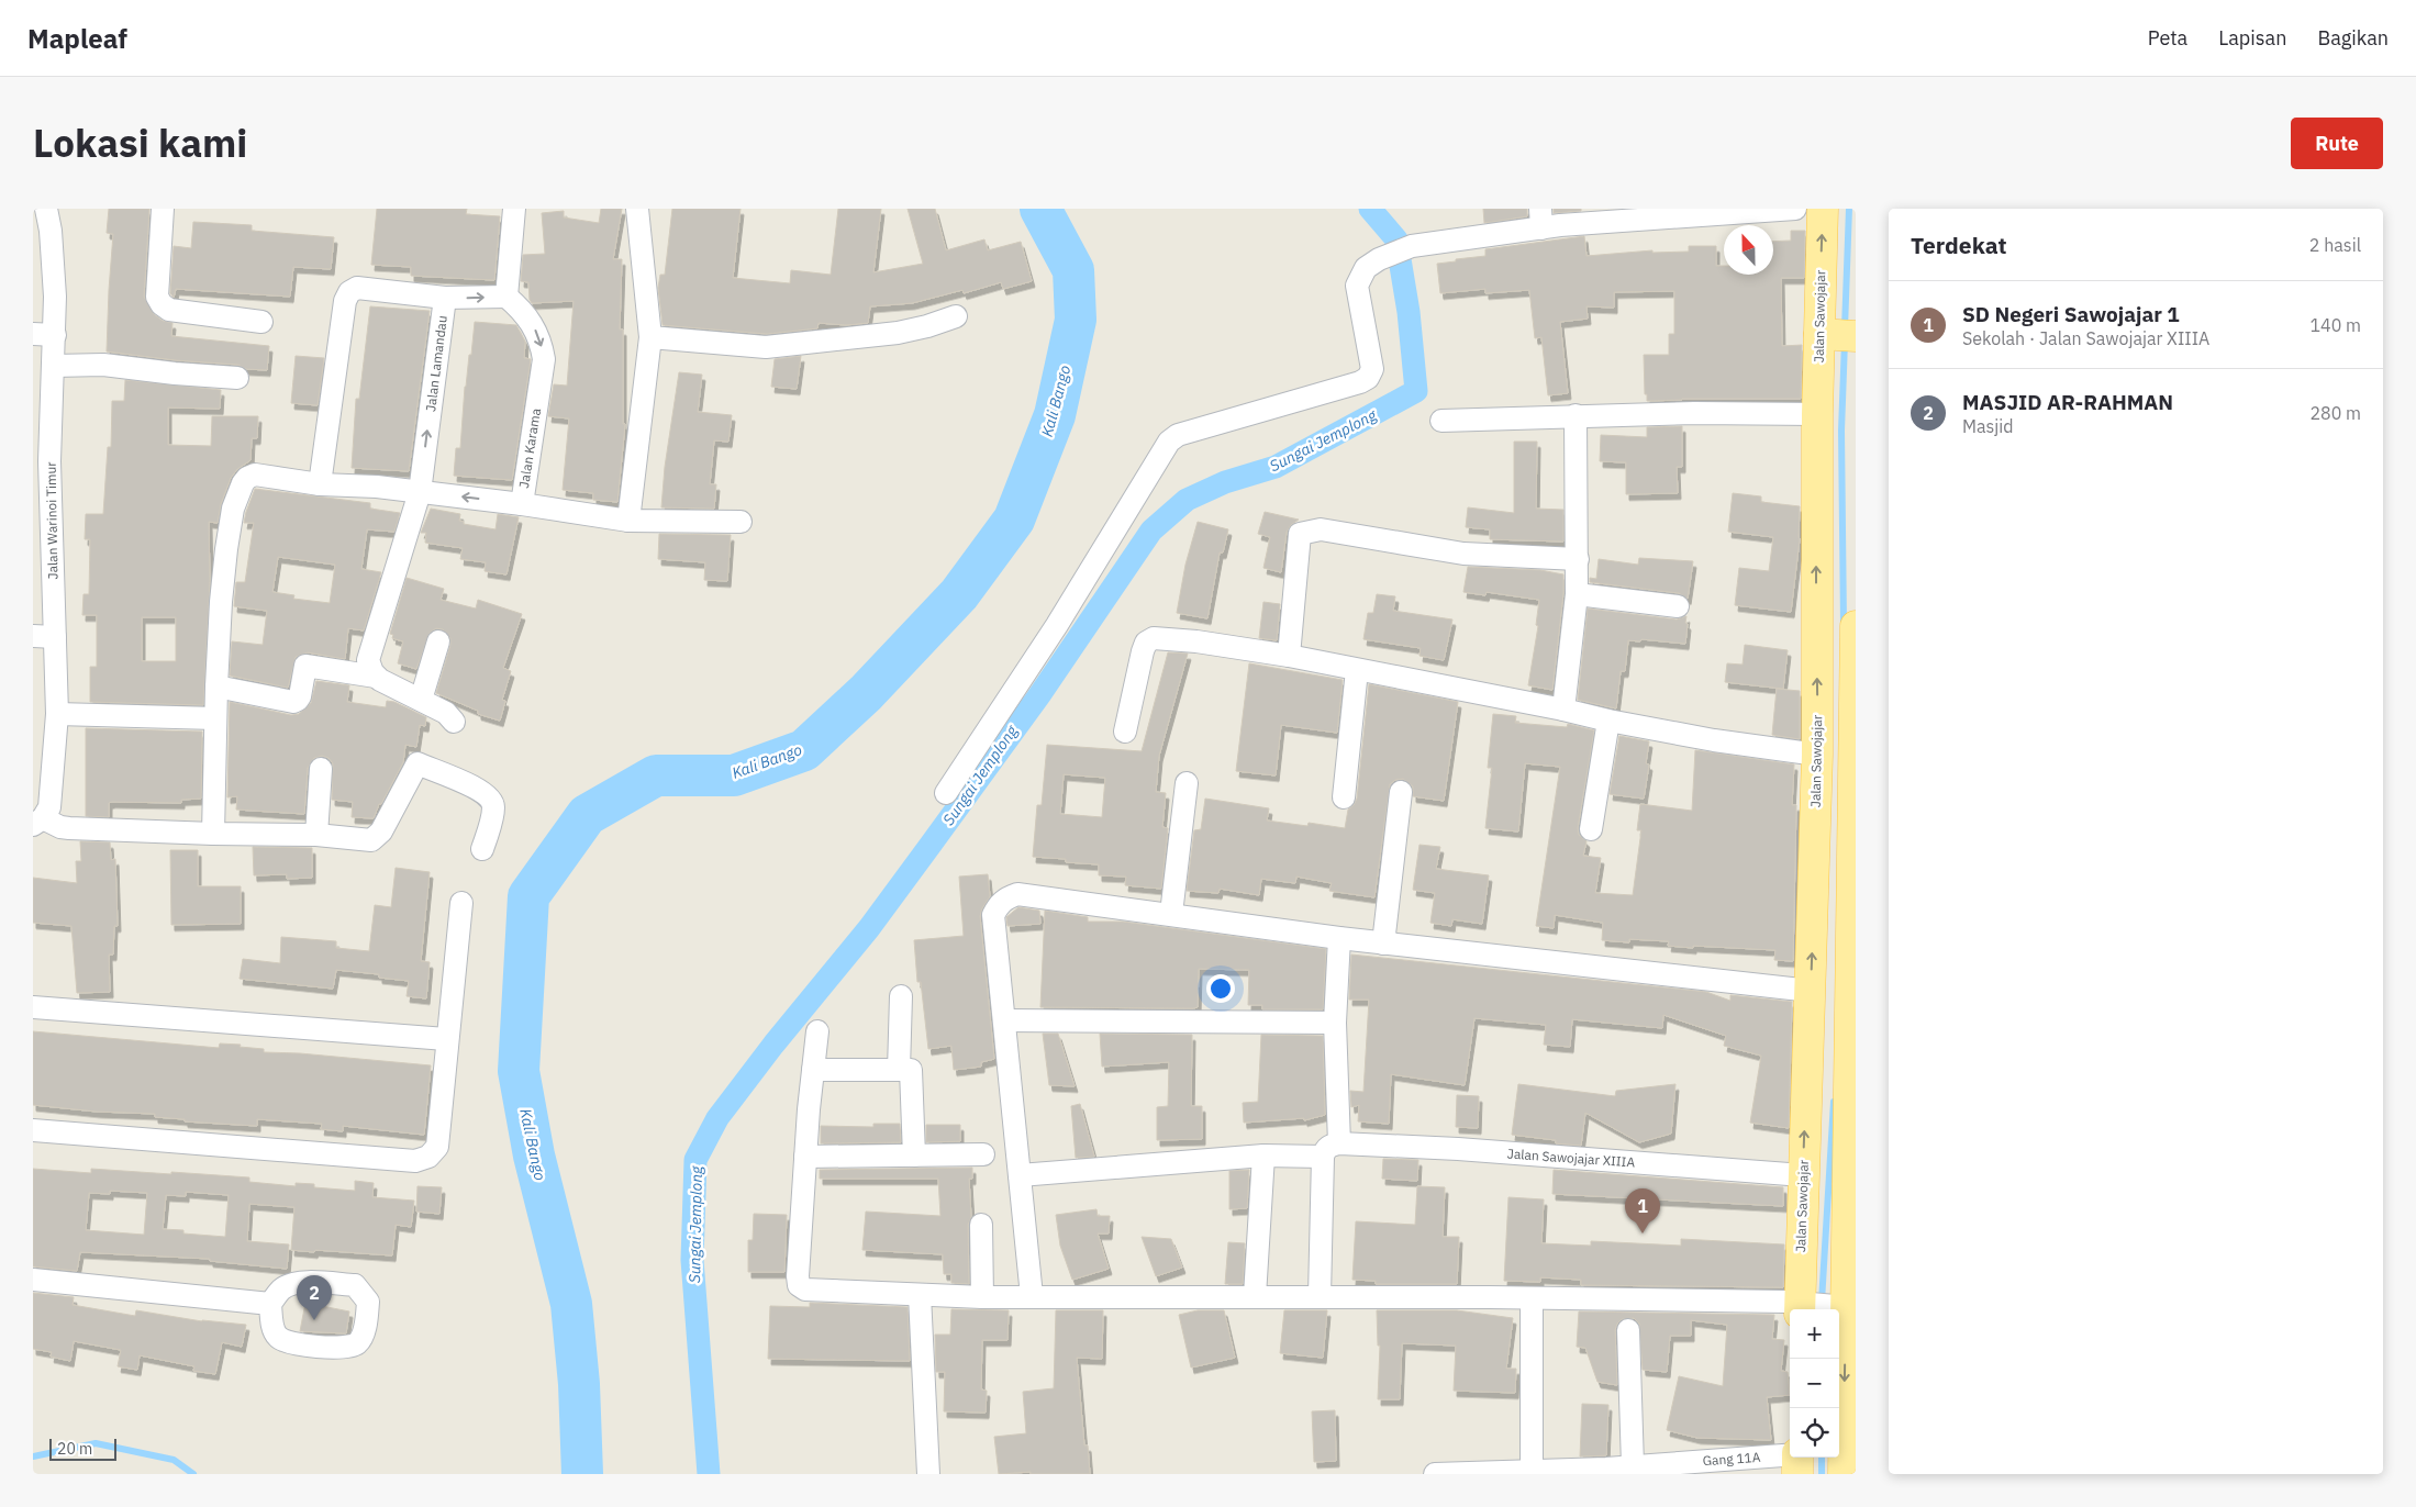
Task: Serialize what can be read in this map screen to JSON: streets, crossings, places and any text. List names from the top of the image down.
{
  "streets": {
    "main road": ["Jalan Sawojajar"],
    "street": [
      "Jalan Lamandau",
      "Jalan Karama",
      "Jalan Warinoi Timur",
      "Jalan Sawojajar XIIIA",
      "Gang 11A"
    ]
  },
  "crossings": [
    ["Jalan Sawojajar", "Jalan Sawojajar XIIIA"],
    ["Jalan Lamandau", "Jalan Karama"]
  ],
  "one_way": ["Jalan Lamandau"],
  "water": ["Kali Bango", "Sungai Jemplong"],
  "scale_bar": "20 m",
  "north": "top",
  "page": {
    "header": "Mapleaf",
    "nav": ["Peta", "Lapisan", "Bagikan"],
    "title": "Lokasi kami",
    "buttons": "Rute",
    "heading": ["Terdekat", "2 hasil"],
    "list": [
      {
        "mark": "1",
        "name": "SD Negeri Sawojajar 1",
        "note": "Sekolah · Jalan Sawojajar XIIIA",
        "value": "140 m"
      },
      {
        "mark": "2",
        "name": "MASJID AR-RAHMAN",
        "note": "Masjid",
        "value": "280 m"
      }
    ],
    "pins": ["1", "2"],
    "map_buttons": ["+", "−"],
    "scale": "20 m"
  }
}
